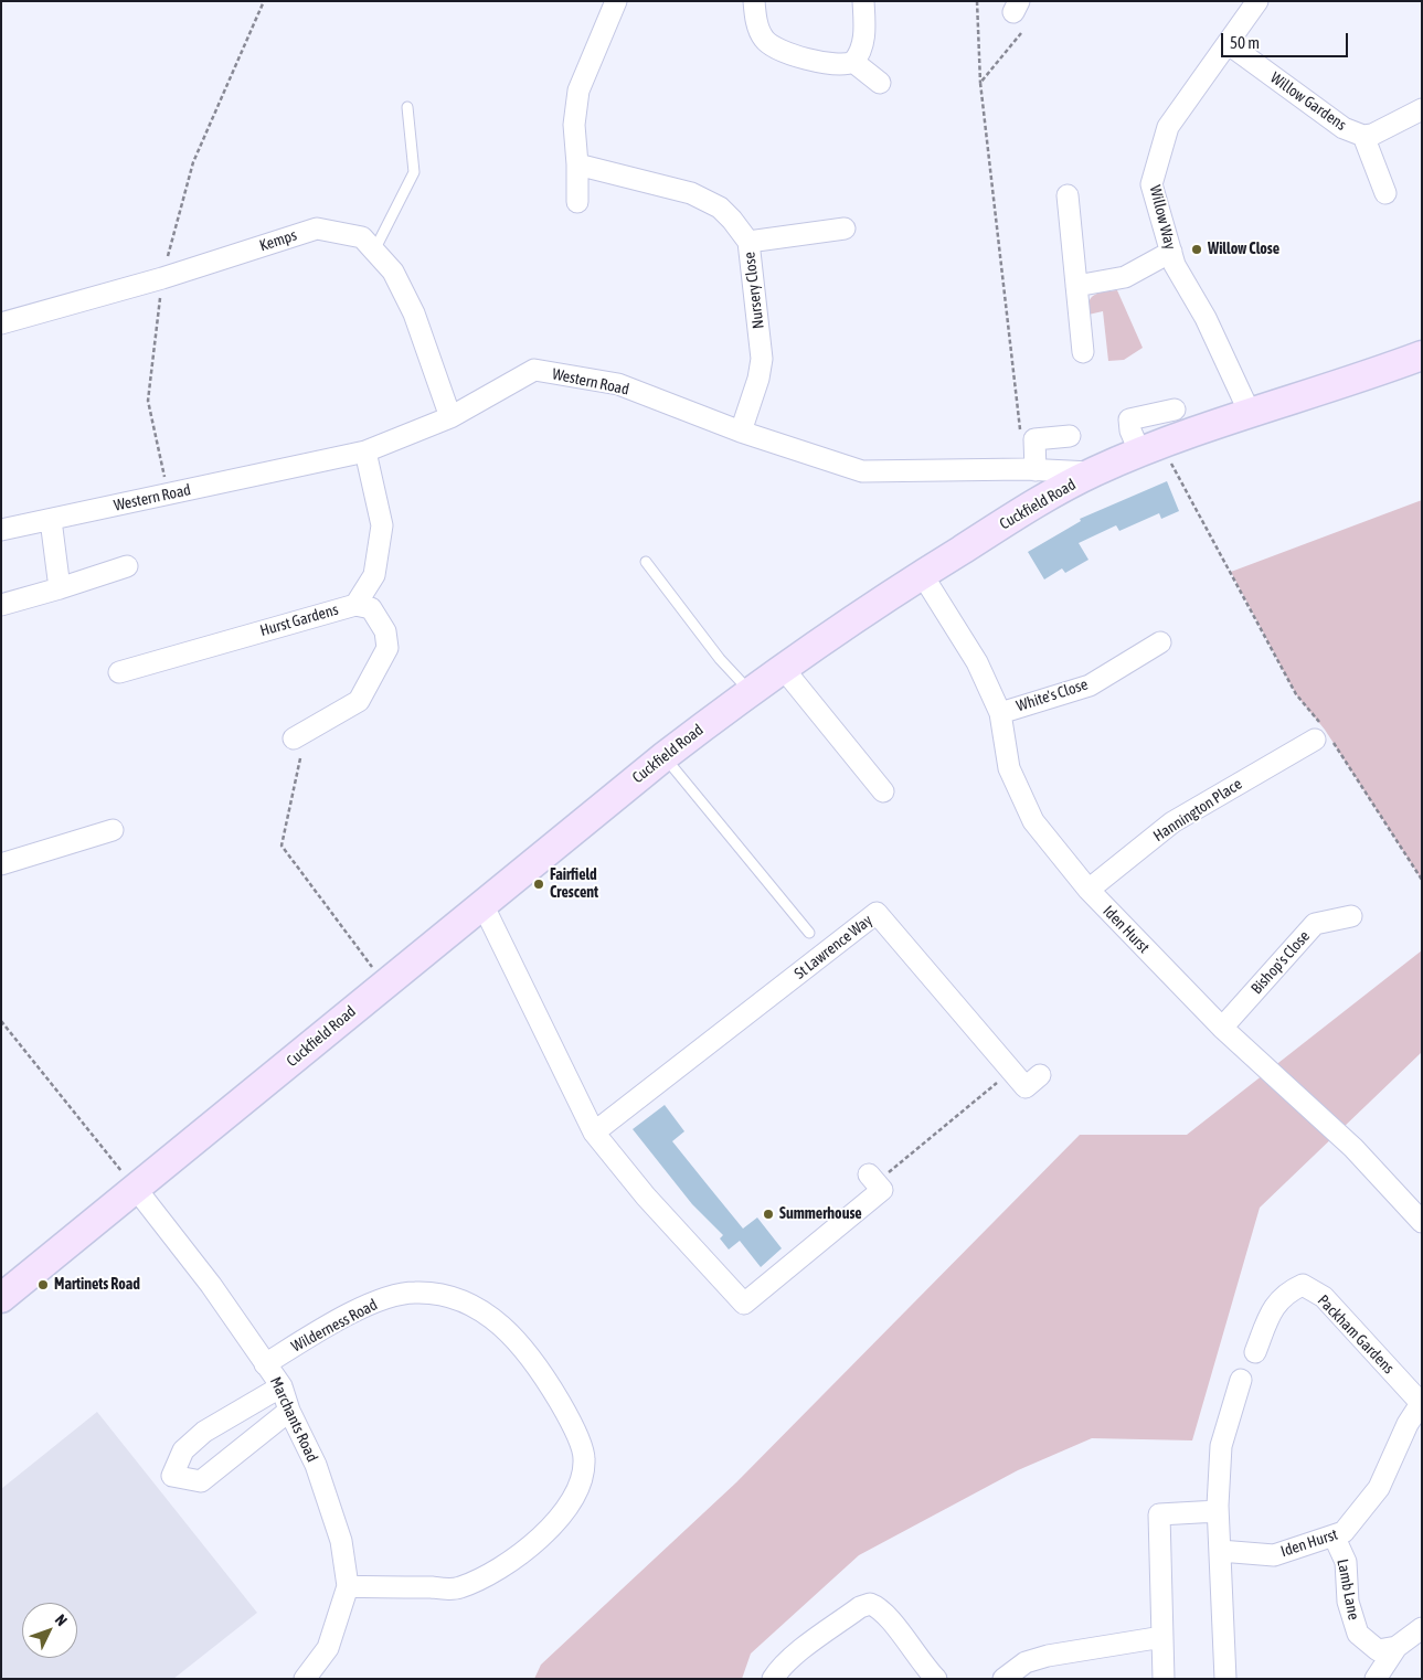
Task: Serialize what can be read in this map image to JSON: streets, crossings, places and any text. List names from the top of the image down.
{
  "streets": {
    "street": [
      "Willow Gardens",
      "Willow Way",
      "Kemps",
      "Nursery Close",
      "Western Road",
      "Cuckfield Road",
      "Hurst Gardens",
      "White's Close",
      "Hannington Place",
      "Iden Hurst",
      "St Lawrence Way",
      "Bishop's Close",
      "Wilderness Road",
      "Packham Gardens",
      "Marchants Road",
      "Lamb Lane"
    ]
  },
  "crossings": [
    ["Willow Gardens", "Willow Way"],
    ["Willow Way", "Cuckfield Road"],
    ["Kemps", "Western Road"],
    ["Nursery Close", "Western Road"],
    ["Western Road", "Cuckfield Road"],
    ["Western Road", "Hurst Gardens"],
    ["Cuckfield Road", "Iden Hurst"],
    ["Cuckfield Road", "Marchants Road"],
    ["White's Close", "Iden Hurst"],
    ["Hannington Place", "Iden Hurst"],
    ["Iden Hurst", "Bishop's Close"],
    ["Iden Hurst", "Packham Gardens"],
    ["Iden Hurst", "Lamb Lane"],
    ["Wilderness Road", "Marchants Road"]
  ],
  "places": [
    "Willow Close",
    "Fairfield Crescent",
    "Summerhouse",
    "Martinets Road"
  ],
  "scale_bar": "50 m",
  "north": "top right"
}
